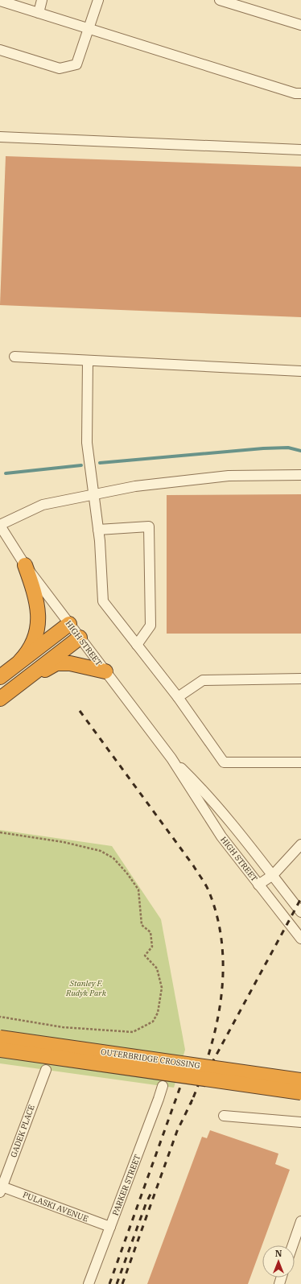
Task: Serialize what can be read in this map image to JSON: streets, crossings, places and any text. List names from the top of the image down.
{
  "streets": {
    "highway": ["OUTERBRIDGE CROSSING"],
    "street": [
      "HIGH STREET",
      "GADEK PLACE",
      "PARKER STREET",
      "PULASKI AVENUE"
    ]
  },
  "crossings": [
    ["GADEK PLACE", "PULASKI AVENUE"],
    ["PARKER STREET", "PULASKI AVENUE"]
  ],
  "parks": ["Stanley F. Rudyk Park"],
  "north": "top"
}
